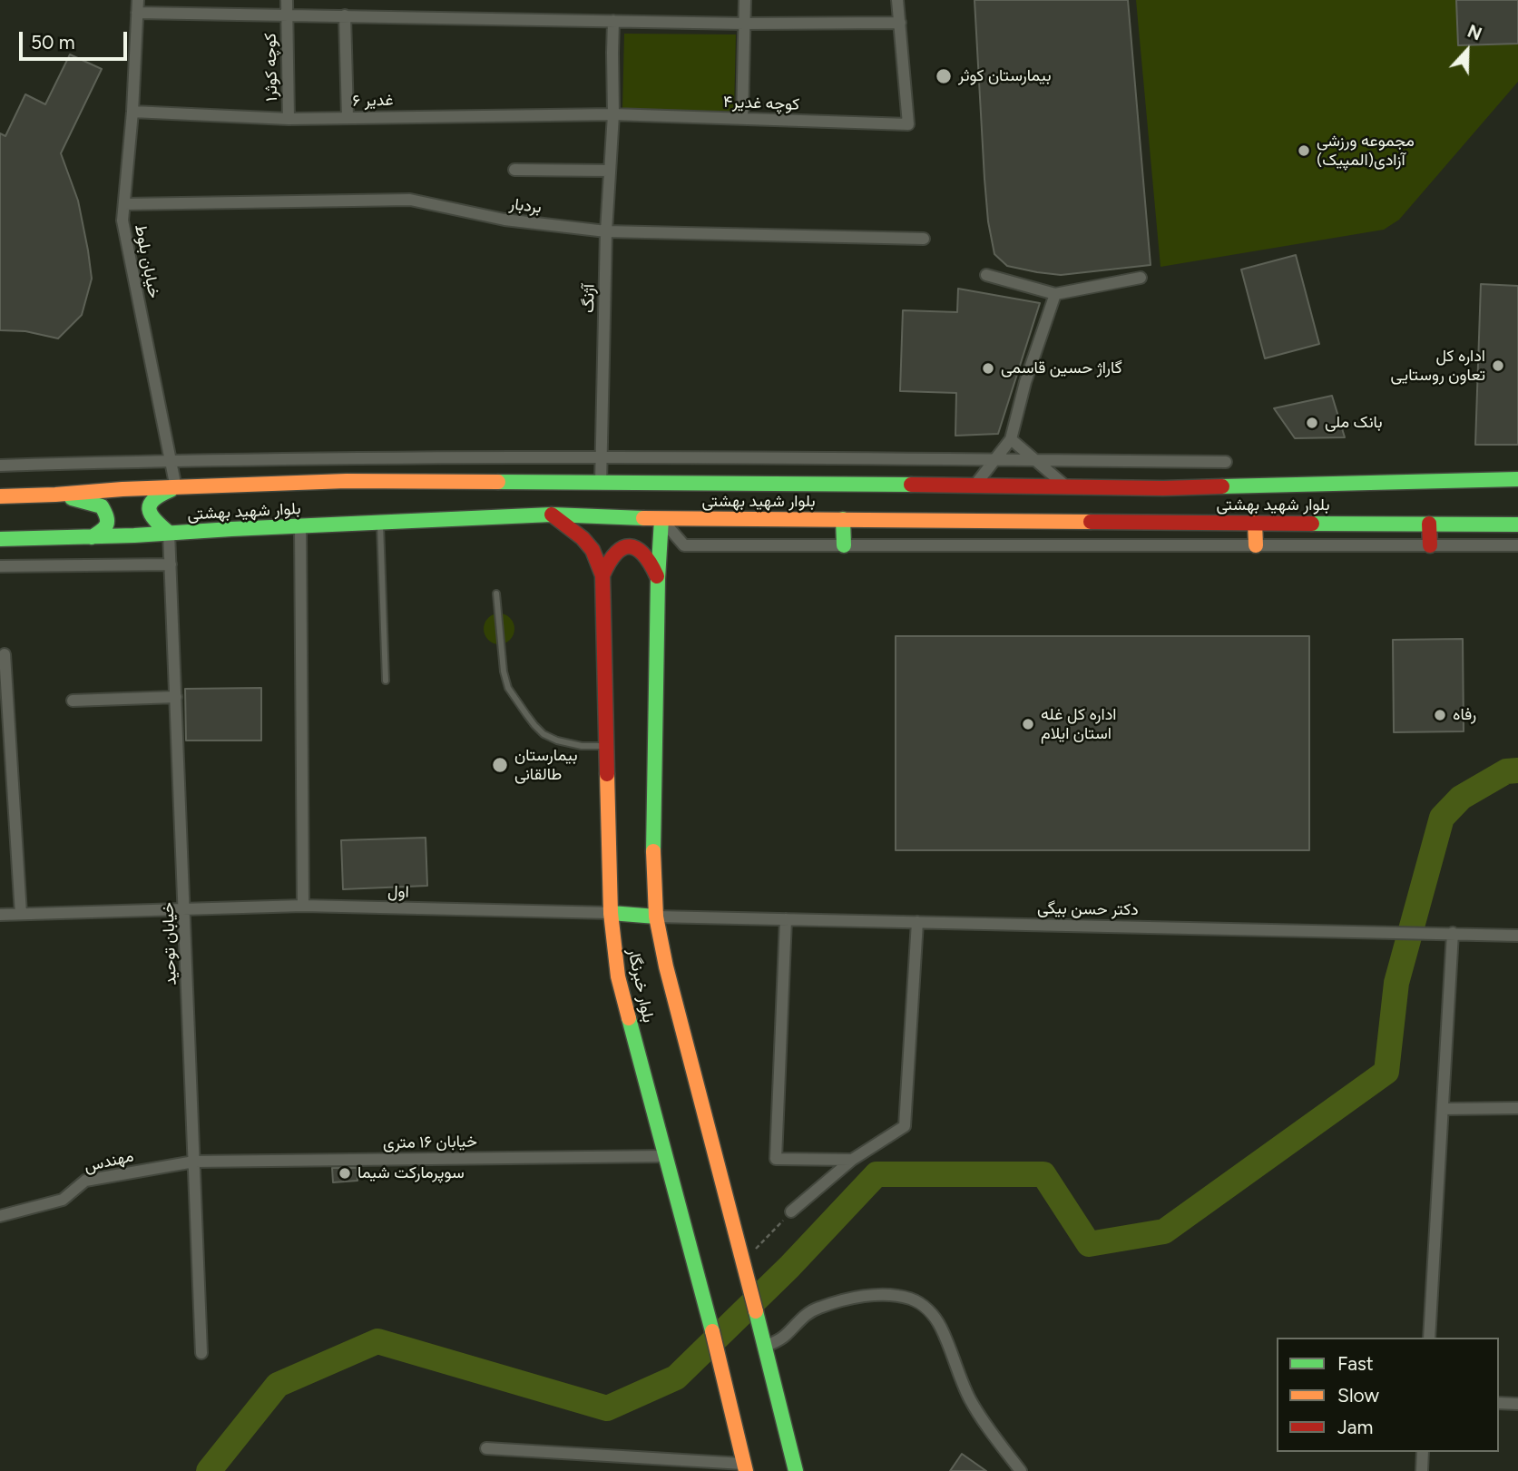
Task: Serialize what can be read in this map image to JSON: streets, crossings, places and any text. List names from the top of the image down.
{
  "streets": {
    "main road": ["بلوار شهید بهشتی", "بلوار خبرنگار"],
    "street": [
      "کوچه کوثر۱",
      "غدیر ۶",
      "کوچه غدیر۴",
      "بردبار",
      "خیابان بلوط",
      "آژنگ",
      "اول",
      "دکتر حسن بیگی",
      "خیابان توحید",
      "خیابان ۱۶ متری",
      "مهندس"
    ]
  },
  "crossings": [
    ["کوچه کوثر۱", "غدیر ۶"],
    ["غدیر ۶", "کوچه غدیر۴"],
    ["غدیر ۶", "خیابان بلوط"],
    ["غدیر ۶", "آژنگ"],
    ["کوچه غدیر۴", "آژنگ"],
    ["بردبار", "خیابان بلوط"],
    ["بردبار", "آژنگ"],
    ["خیابان بلوط", "بلوار شهید بهشتی"],
    ["آژنگ", "بلوار شهید بهشتی"],
    ["بلوار شهید بهشتی", "خیابان توحید"],
    ["بلوار شهید بهشتی", "بلوار خبرنگار"],
    ["اول", "خیابان توحید"],
    ["اول", "بلوار خبرنگار"],
    ["دکتر حسن بیگی", "بلوار خبرنگار"],
    ["خیابان توحید", "خیابان ۱۶ متری"],
    ["خیابان توحید", "مهندس"],
    ["بلوار خبرنگار", "خیابان ۱۶ متری"],
    ["خیابان ۱۶ متری", "مهندس"]
  ],
  "places": [
    "بیمارستان کوثر",
    "مجموعه ورزشی آزادی(المپیک)",
    "اداره کل تعاون روستایی",
    "گاراژ حسین قاسمی",
    "بانک ملی",
    "رفاه",
    "اداره کل غله استان ایلام",
    "بیمارستان طالقانی",
    "سوپرمارکت شیما"
  ],
  "legend": ["Fast", "Slow", "Jam"],
  "scale_bar": "50 m",
  "north": "top"
}
